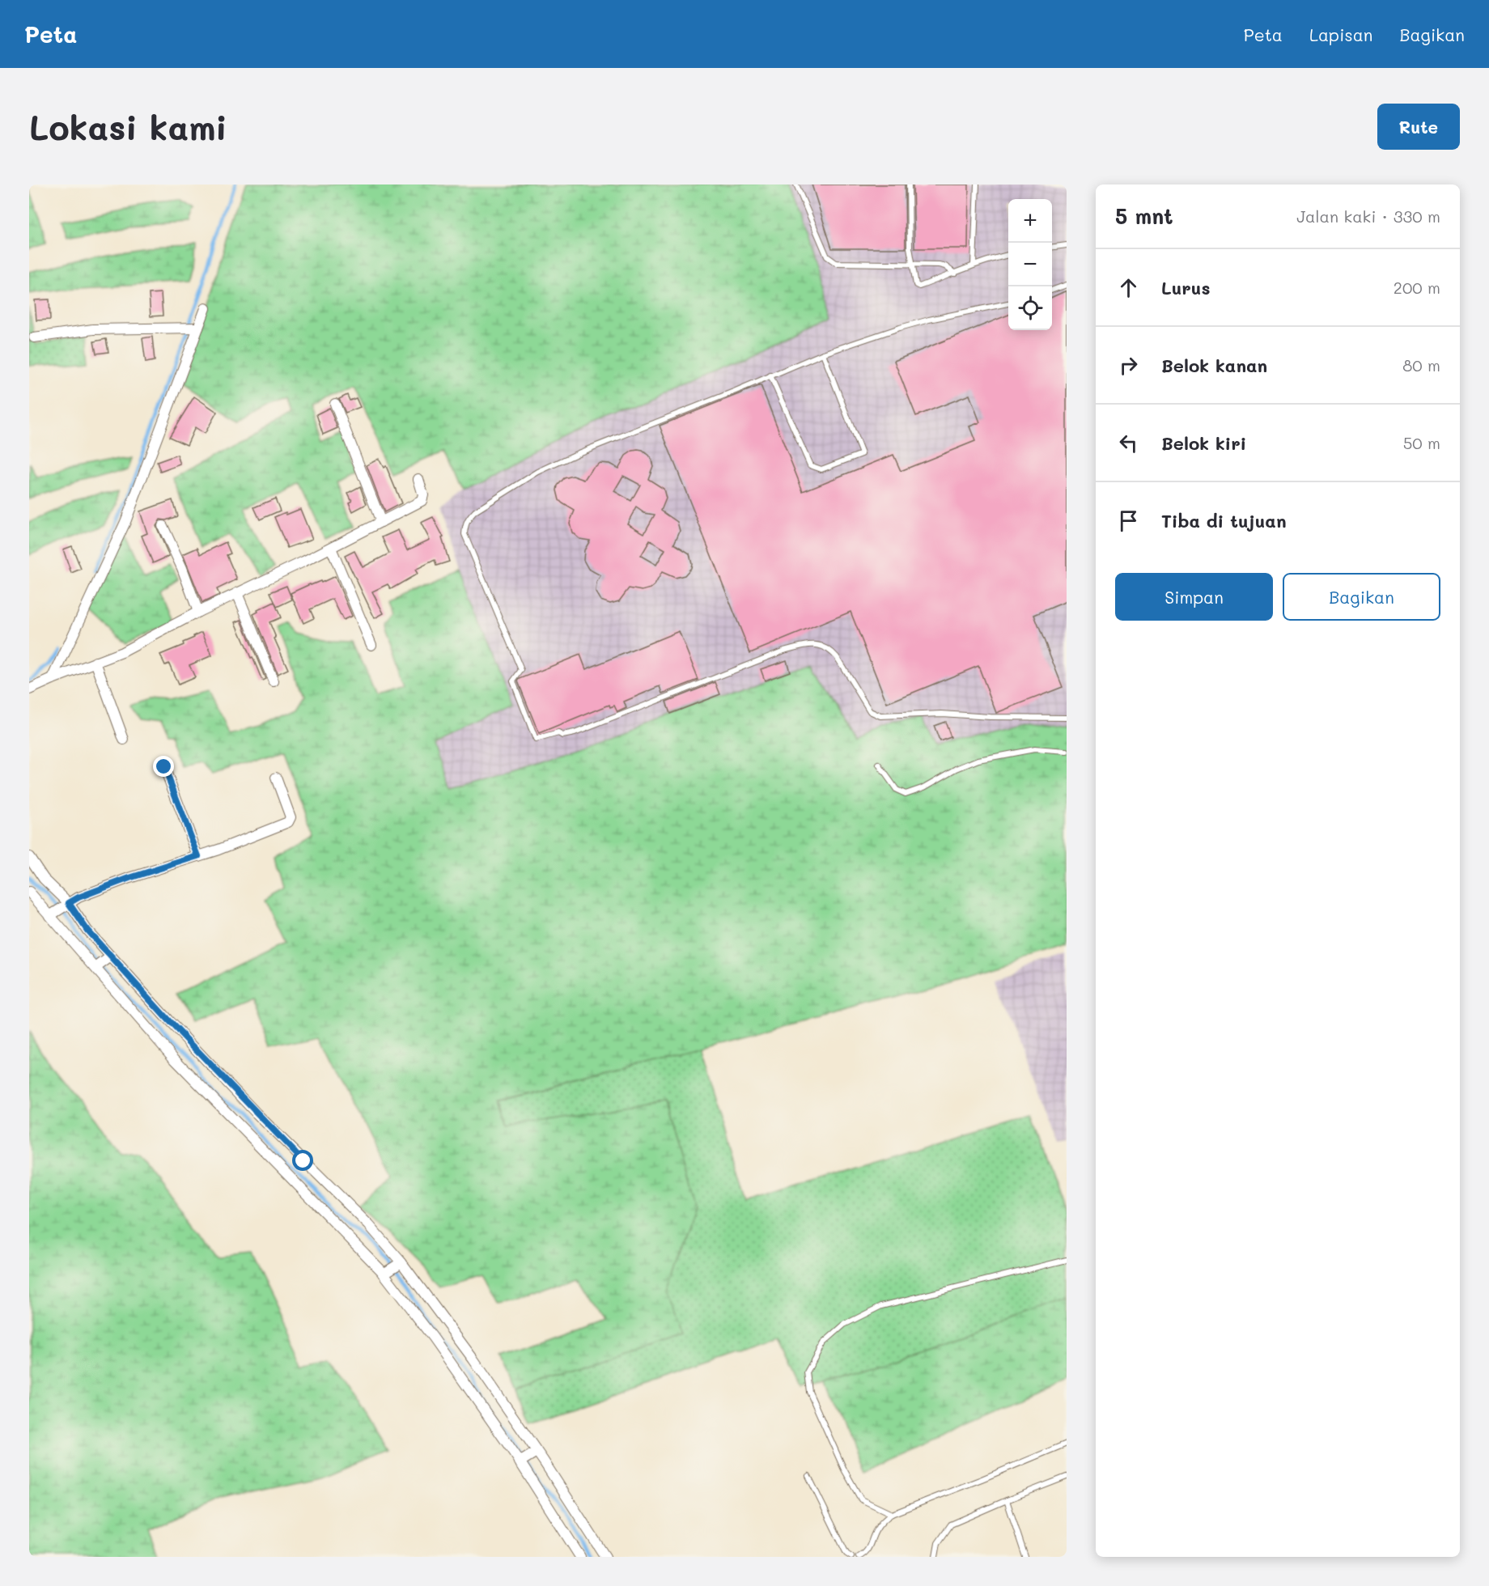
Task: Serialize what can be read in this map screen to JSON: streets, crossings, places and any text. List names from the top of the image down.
{
  "page": {
    "header": "Peta",
    "nav": ["Peta", "Lapisan", "Bagikan"],
    "buttons": [
      "Rute",
      ["Simpan", "Bagikan"]
    ],
    "title": "Lokasi kami",
    "heading": ["5 mnt", "Jalan kaki · 330 m"],
    "map_buttons": ["+", "−"],
    "list": [
      ["Lurus", "200 m"],
      ["Belok kanan", "80 m"],
      ["Belok kiri", "50 m"],
      "Tiba di tujuan"
    ]
  }
}
